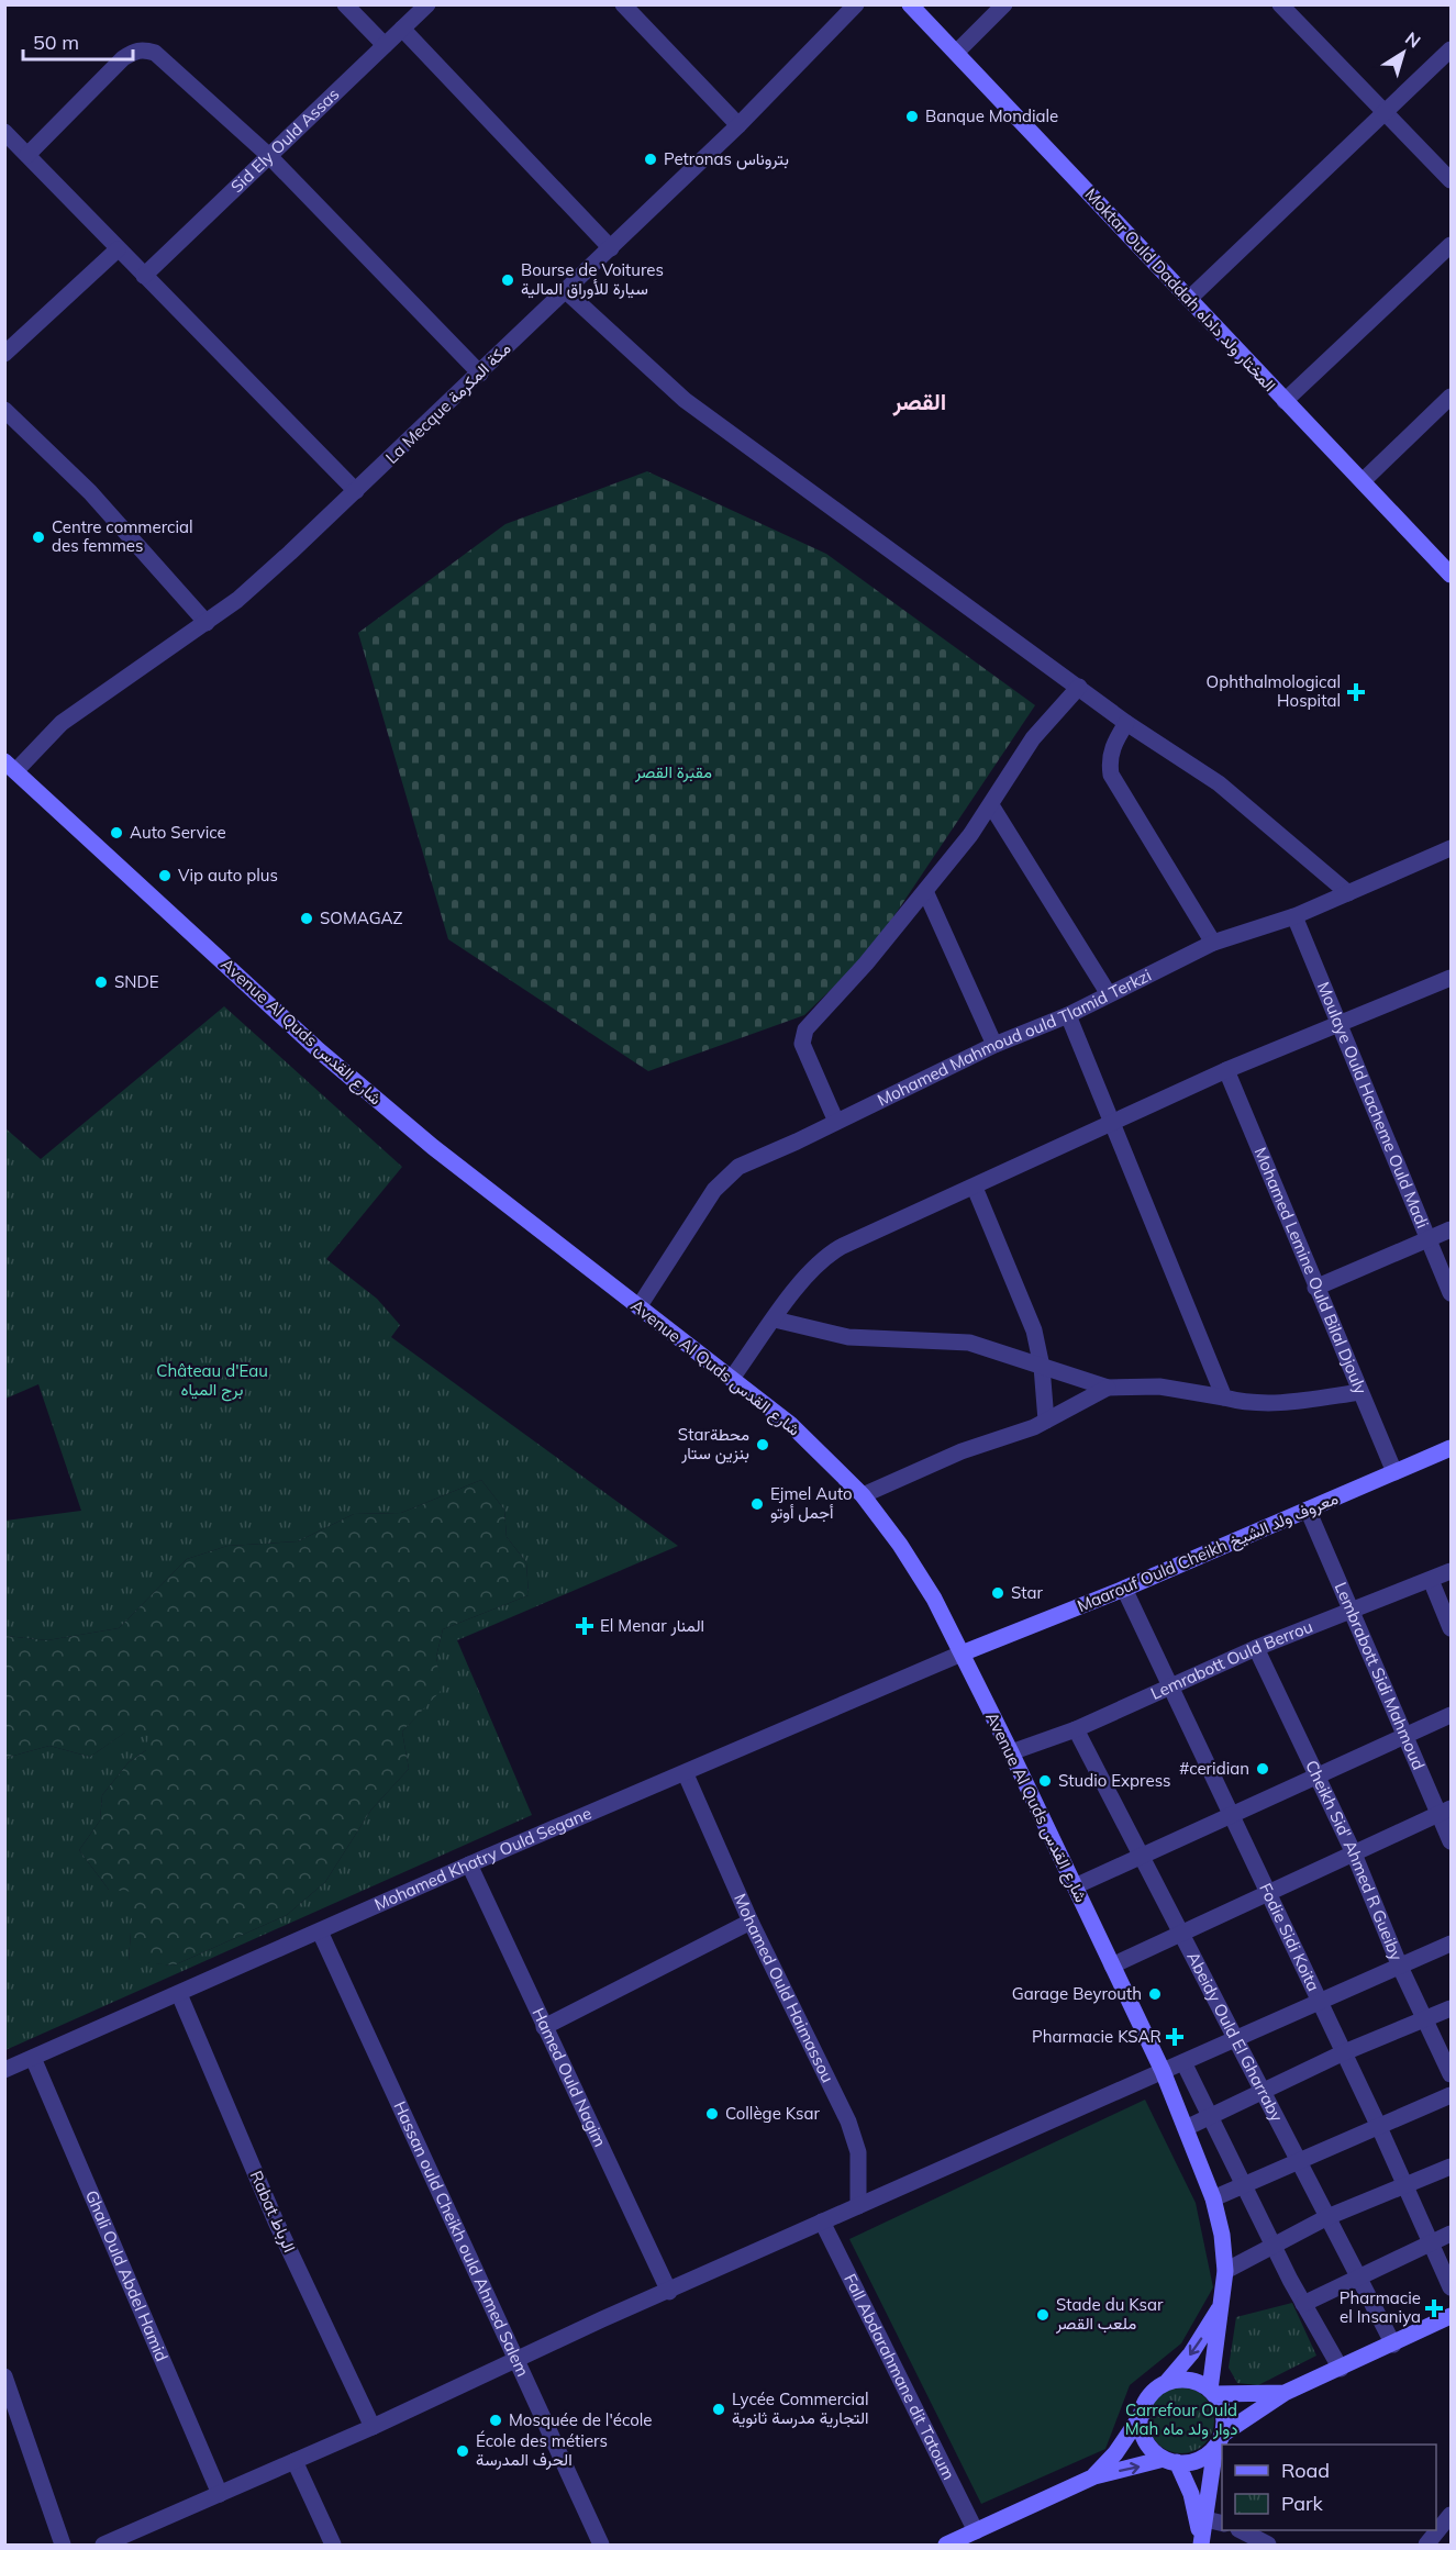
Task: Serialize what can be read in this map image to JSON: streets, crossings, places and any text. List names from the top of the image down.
{
  "streets": {
    "street": [
      "Sid Ely Ould Assas",
      "Moktar Ould Daddah المختار ولد داداه",
      "La Mecque مكة المكرمة",
      "Avenue Al Quds شارع القدس",
      "Mohamed Mahmoud ould Tlamid Terkzi",
      "Moulaye Ould Hacheme Ould Madi",
      "Mohamed Lemine Ould Bilal Djouly",
      "Maarouf Ould Cheikh معروف ولد الشيخ",
      "Lemrabott Ould Berrou",
      "Lembrabott Sidi Mahmoud",
      "Cheikh Sid' Ahmed R Gueiby",
      "Mohamed Khatry Ould Segane",
      "Fodie Sidi Koita",
      "Mohamed Ould Haimassou",
      "Abeidy Ould El Gharraby",
      "Hamed Ould Nagim",
      "Rabat الرباط",
      "Hassan ould Cheikh ould Ahmed Salem",
      "Ghali Ould Abdel Hamid",
      "Fall Abdarahmane dit Tatoum"
    ]
  },
  "crossings": [
    ["La Mecque مكة المكرمة", "Avenue Al Quds شارع القدس"],
    ["Avenue Al Quds شارع القدس", "Mohamed Mahmoud ould Tlamid Terkzi"],
    ["Avenue Al Quds شارع القدس", "Maarouf Ould Cheikh معروف ولد الشيخ"],
    ["Avenue Al Quds شارع القدس", "Lemrabott Ould Berrou"],
    ["Avenue Al Quds شارع القدس", "Mohamed Khatry Ould Segane"],
    ["Mohamed Mahmoud ould Tlamid Terkzi", "Moulaye Ould Hacheme Ould Madi"],
    ["Mohamed Lemine Ould Bilal Djouly", "Maarouf Ould Cheikh معروف ولد الشيخ"],
    ["Maarouf Ould Cheikh معروف ولد الشيخ", "Lembrabott Sidi Mahmoud"],
    ["Maarouf Ould Cheikh معروف ولد الشيخ", "Mohamed Khatry Ould Segane"],
    ["Maarouf Ould Cheikh معروف ولد الشيخ", "Fodie Sidi Koita"],
    ["Lemrabott Ould Berrou", "Lembrabott Sidi Mahmoud"],
    ["Lemrabott Ould Berrou", "Cheikh Sid' Ahmed R Gueiby"],
    ["Lemrabott Ould Berrou", "Fodie Sidi Koita"],
    ["Lemrabott Ould Berrou", "Abeidy Ould El Gharraby"],
    ["Mohamed Khatry Ould Segane", "Mohamed Ould Haimassou"],
    ["Mohamed Khatry Ould Segane", "Hamed Ould Nagim"],
    ["Mohamed Khatry Ould Segane", "Rabat الرباط"],
    ["Mohamed Khatry Ould Segane", "Hassan ould Cheikh ould Ahmed Salem"],
    ["Mohamed Khatry Ould Segane", "Ghali Ould Abdel Hamid"]
  ],
  "districts": ["القصر"],
  "parks": ["مقبرة القصر", "Château d'Eau برج المياه", "Carrefour Ould Mah دوار ولد ماه"],
  "places": {
    "other": [
      "Banque Mondiale",
      "Petronas بتروناس",
      "Bourse de Voitures سيارة للأوراق المالية",
      "Centre commercial des femmes",
      "Auto Service",
      "Vip auto plus",
      "SOMAGAZ",
      "SNDE",
      "Starمحطة بنزين ستار",
      "Ejmel Auto أجمل أوتو",
      "Star",
      "#ceridian",
      "Studio Express",
      "Garage Beyrouth",
      "Collège Ksar",
      "Stade du Ksar ملعب القصر",
      "Lycée Commercial التجارية مدرسة ثانوية",
      "Mosquée de l'école",
      "École des métiers الحرف المدرسة"
    ],
    "health": [
      "Ophthalmological Hospital",
      "El Menar المنار",
      "Pharmacie KSAR",
      "Pharmacie el Insaniya"
    ]
  },
  "legend": ["Road", "Park"],
  "scale_bar": "50 m",
  "north": "top right"
}
